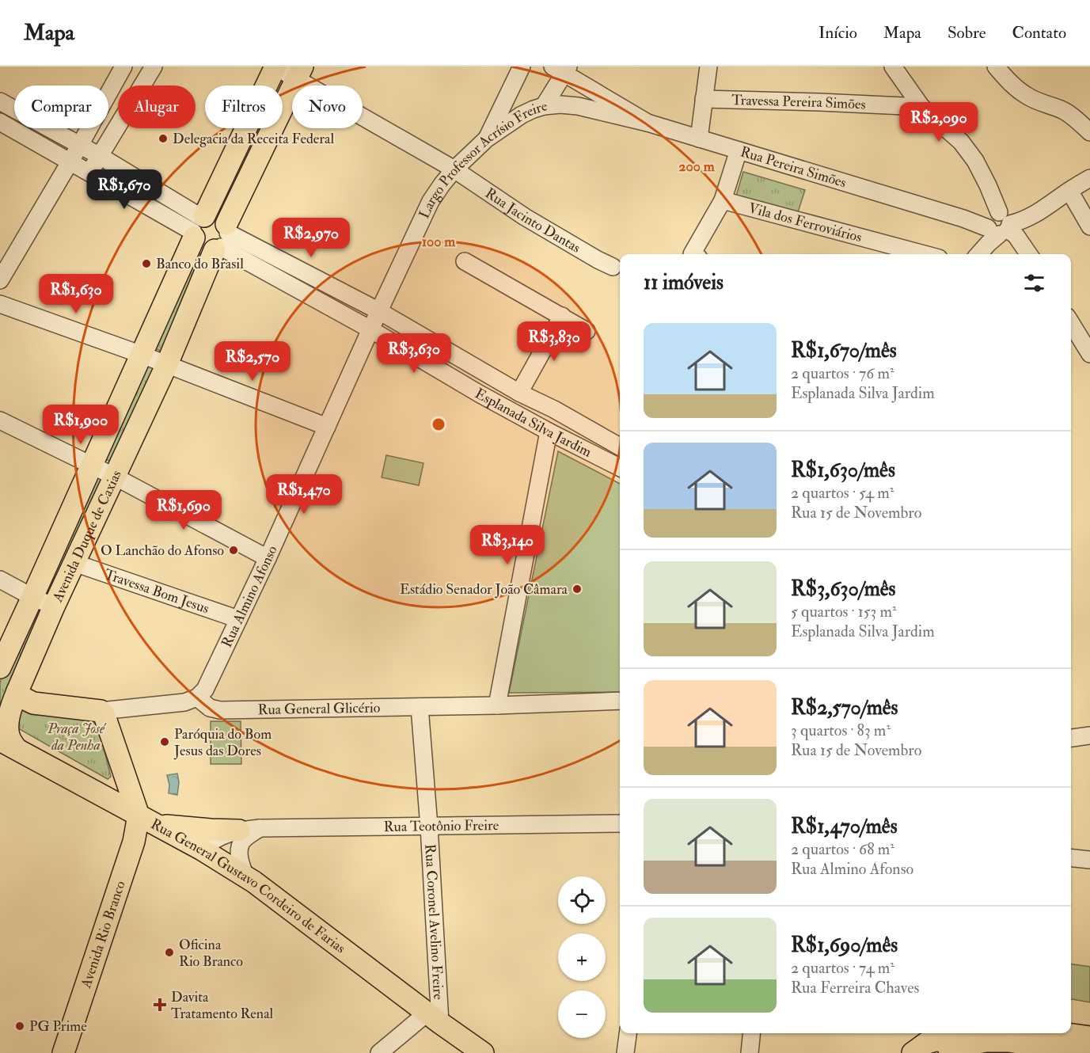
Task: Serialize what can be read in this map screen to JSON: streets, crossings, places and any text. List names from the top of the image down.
{
  "streets": {
    "main road": ["Avenida Duque de Caxias", "Rua General Gustavo Cordeiro de Farias", "Avenida Rio Branco"],
    "street": [
      "Travessa Pereira Simões",
      "Largo Professor Acrísio Freire",
      "Rua Pereira Simões",
      "Rua Jacinto Dantas",
      "Vila dos Ferroviários",
      "Esplanada Silva Jardim",
      "Travessa Bom Jesus",
      "Rua Almino Afonso",
      "Rua General Glicério",
      "Rua Teotônio Freire",
      "Rua Coronel Avelino Freire"
    ]
  },
  "crossings": [
    ["Largo Professor Acrísio Freire", "Rua Pereira Simões"],
    ["Largo Professor Acrísio Freire", "Rua Jacinto Dantas"],
    ["Largo Professor Acrísio Freire", "Esplanada Silva Jardim"],
    ["Largo Professor Acrísio Freire", "Rua Almino Afonso"],
    ["Rua Jacinto Dantas", "Avenida Duque de Caxias"],
    ["Esplanada Silva Jardim", "Avenida Duque de Caxias"],
    ["Esplanada Silva Jardim", "Rua Almino Afonso"],
    ["Avenida Duque de Caxias", "Travessa Bom Jesus"],
    ["Avenida Duque de Caxias", "Rua General Gustavo Cordeiro de Farias"],
    ["Travessa Bom Jesus", "Rua Almino Afonso"],
    ["Rua Almino Afonso", "Rua General Glicério"],
    ["Rua General Glicério", "Rua Coronel Avelino Freire"],
    ["Rua Teotônio Freire", "Rua General Gustavo Cordeiro de Farias"],
    ["Rua Teotônio Freire", "Rua Coronel Avelino Freire"],
    ["Rua General Gustavo Cordeiro de Farias", "Rua Coronel Avelino Freire"],
    ["Rua General Gustavo Cordeiro de Farias", "Avenida Rio Branco"]
  ],
  "parks": ["Praça José da Penha"],
  "places": {
    "other": [
      "Delegacia da Receita Federal",
      "Banco do Brasil",
      "O Lanchão do Afonso",
      "Estádio Senador João Câmara",
      "Paróquia do Bom Jesus das Dores",
      "Oficina Rio Branco",
      "PG Prime"
    ],
    "health": ["Davita Tratamento Renal"]
  },
  "page": {
    "header": "Mapa",
    "nav": [
      "Início",
      "Mapa",
      "Sobre",
      "Contato"
    ],
    "chip": [
      "Comprar",
      "Alugar",
      "Filtros",
      "Novo"
    ],
    "price": [
      "R$2,090",
      "R$1,670",
      "R$2,970",
      "R$1,630",
      "R$3,830",
      "R$3,630",
      "R$2,570",
      "R$1,900",
      "R$1,470",
      "R$1,690",
      "R$3,140"
    ],
    "heading": "11 imóveis",
    "list": [
      {
        "name": "R$1,670/mês",
        "note": "2 quartos · 76 m² · Esplanada Silva Jardim"
      },
      {
        "name": "R$1,630/mês",
        "note": "2 quartos · 54 m² · Rua 15 de Novembro"
      },
      {
        "name": "R$3,630/mês",
        "note": "5 quartos · 153 m² · Esplanada Silva Jardim"
      },
      {
        "name": "R$2,570/mês",
        "note": "3 quartos · 83 m² · Rua 15 de Novembro"
      },
      {
        "name": "R$1,470/mês",
        "note": "2 quartos · 68 m² · Rua Almino Afonso"
      },
      {
        "name": "R$1,690/mês",
        "note": "2 quartos · 74 m² · Rua Ferreira Chaves"
      }
    ],
    "map_buttons": ["+", "−"]
  },
  "rings": ["200 m", "100 m"]
}
